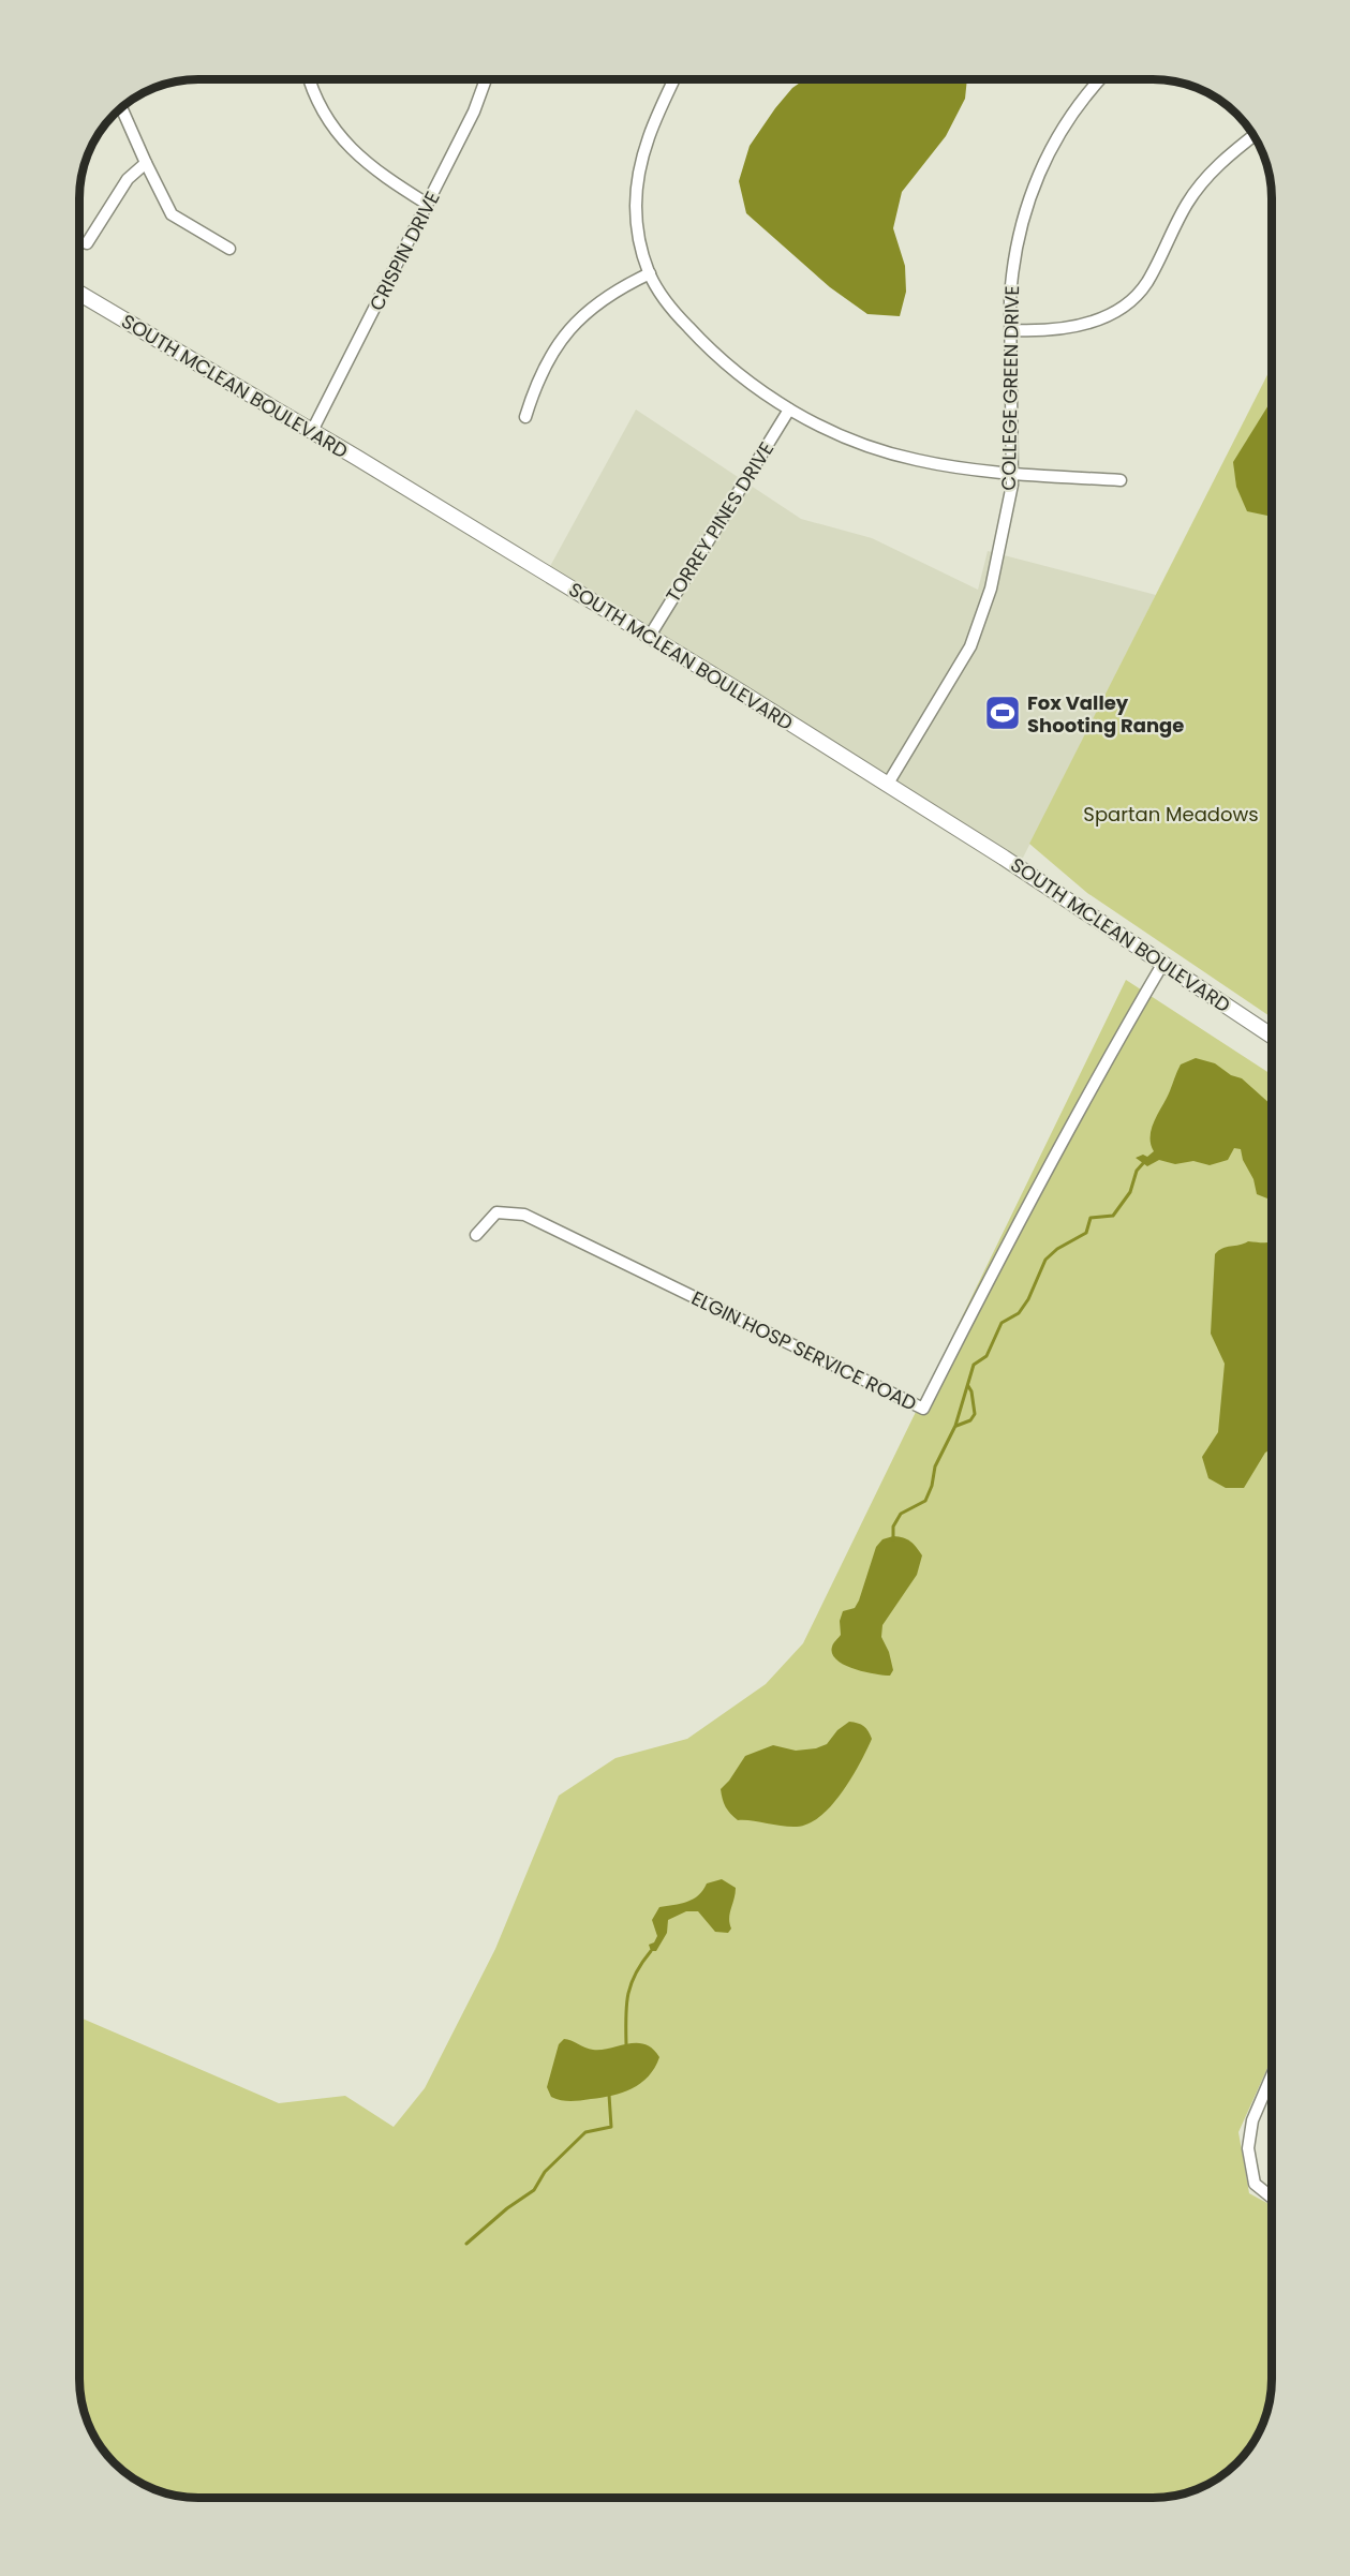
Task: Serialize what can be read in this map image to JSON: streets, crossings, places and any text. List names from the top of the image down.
{
  "streets": {
    "main road": ["SOUTH MCLEAN BOULEVARD"],
    "street": [
      "CRISPIN DRIVE",
      "COLLEGE GREEN DRIVE",
      "TORREY PINES DRIVE",
      "ELGIN HOSP SERVICE ROAD"
    ]
  },
  "crossings": [
    ["CRISPIN DRIVE", "SOUTH MCLEAN BOULEVARD"],
    ["SOUTH MCLEAN BOULEVARD", "COLLEGE GREEN DRIVE"],
    ["SOUTH MCLEAN BOULEVARD", "TORREY PINES DRIVE"],
    ["SOUTH MCLEAN BOULEVARD", "ELGIN HOSP SERVICE ROAD"]
  ],
  "parks": ["Spartan Meadows"],
  "places": {
    "sports": ["Fox Valley Shooting Range"]
  }
}
